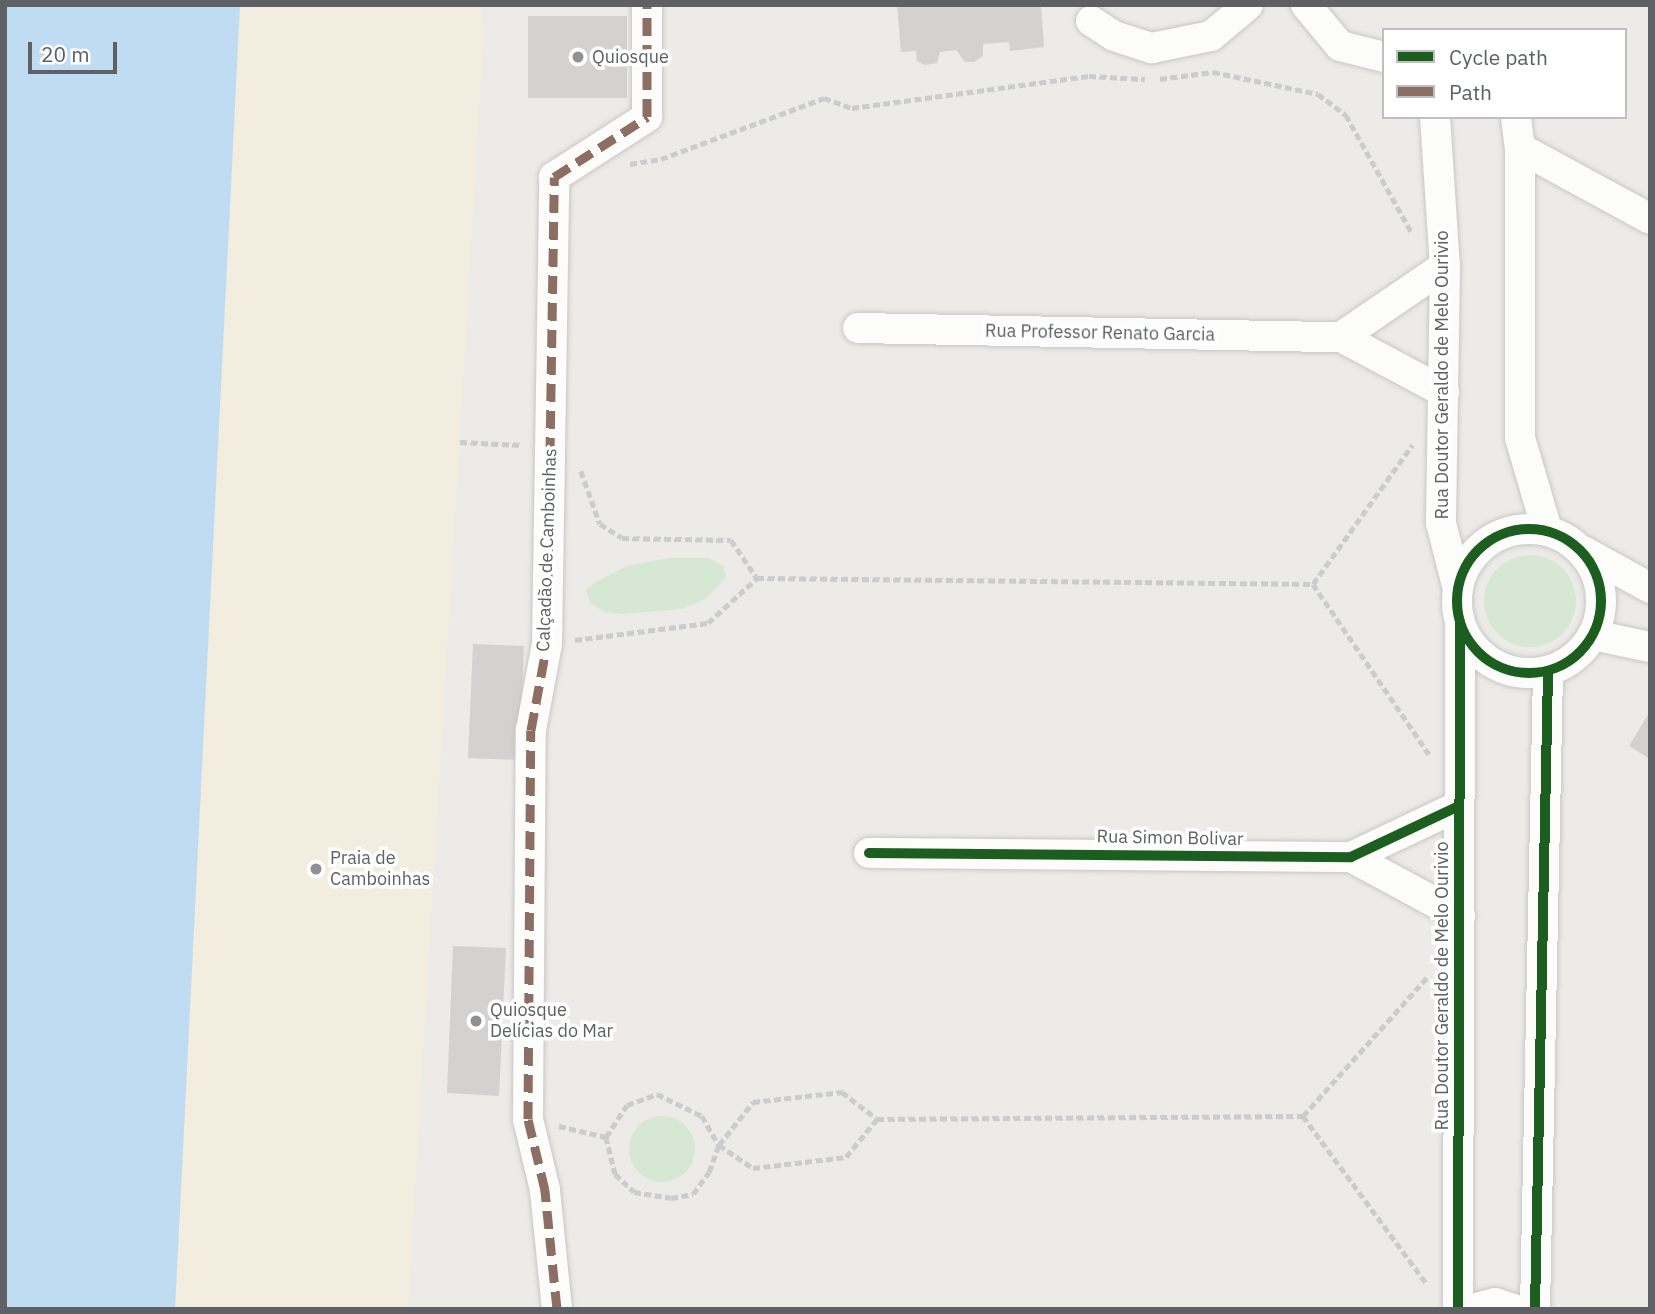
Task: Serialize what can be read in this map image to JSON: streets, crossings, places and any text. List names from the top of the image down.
{
  "streets": {
    "street": [
      "Rua Professor Renato Garcia",
      "Rua Doutor Geraldo de Melo Ourivio",
      "Calçadão de Camboinhas",
      "Rua Simon Bolivar"
    ]
  },
  "crossings": [
    ["Rua Professor Renato Garcia", "Rua Doutor Geraldo de Melo Ourivio"],
    ["Rua Doutor Geraldo de Melo Ourivio", "Rua Simon Bolivar"]
  ],
  "places": ["Quiosque", "Praia de Camboinhas", "Quiosque Delícias do Mar"],
  "legend": ["Cycle path", "Path"],
  "scale_bar": "20 m"
}
